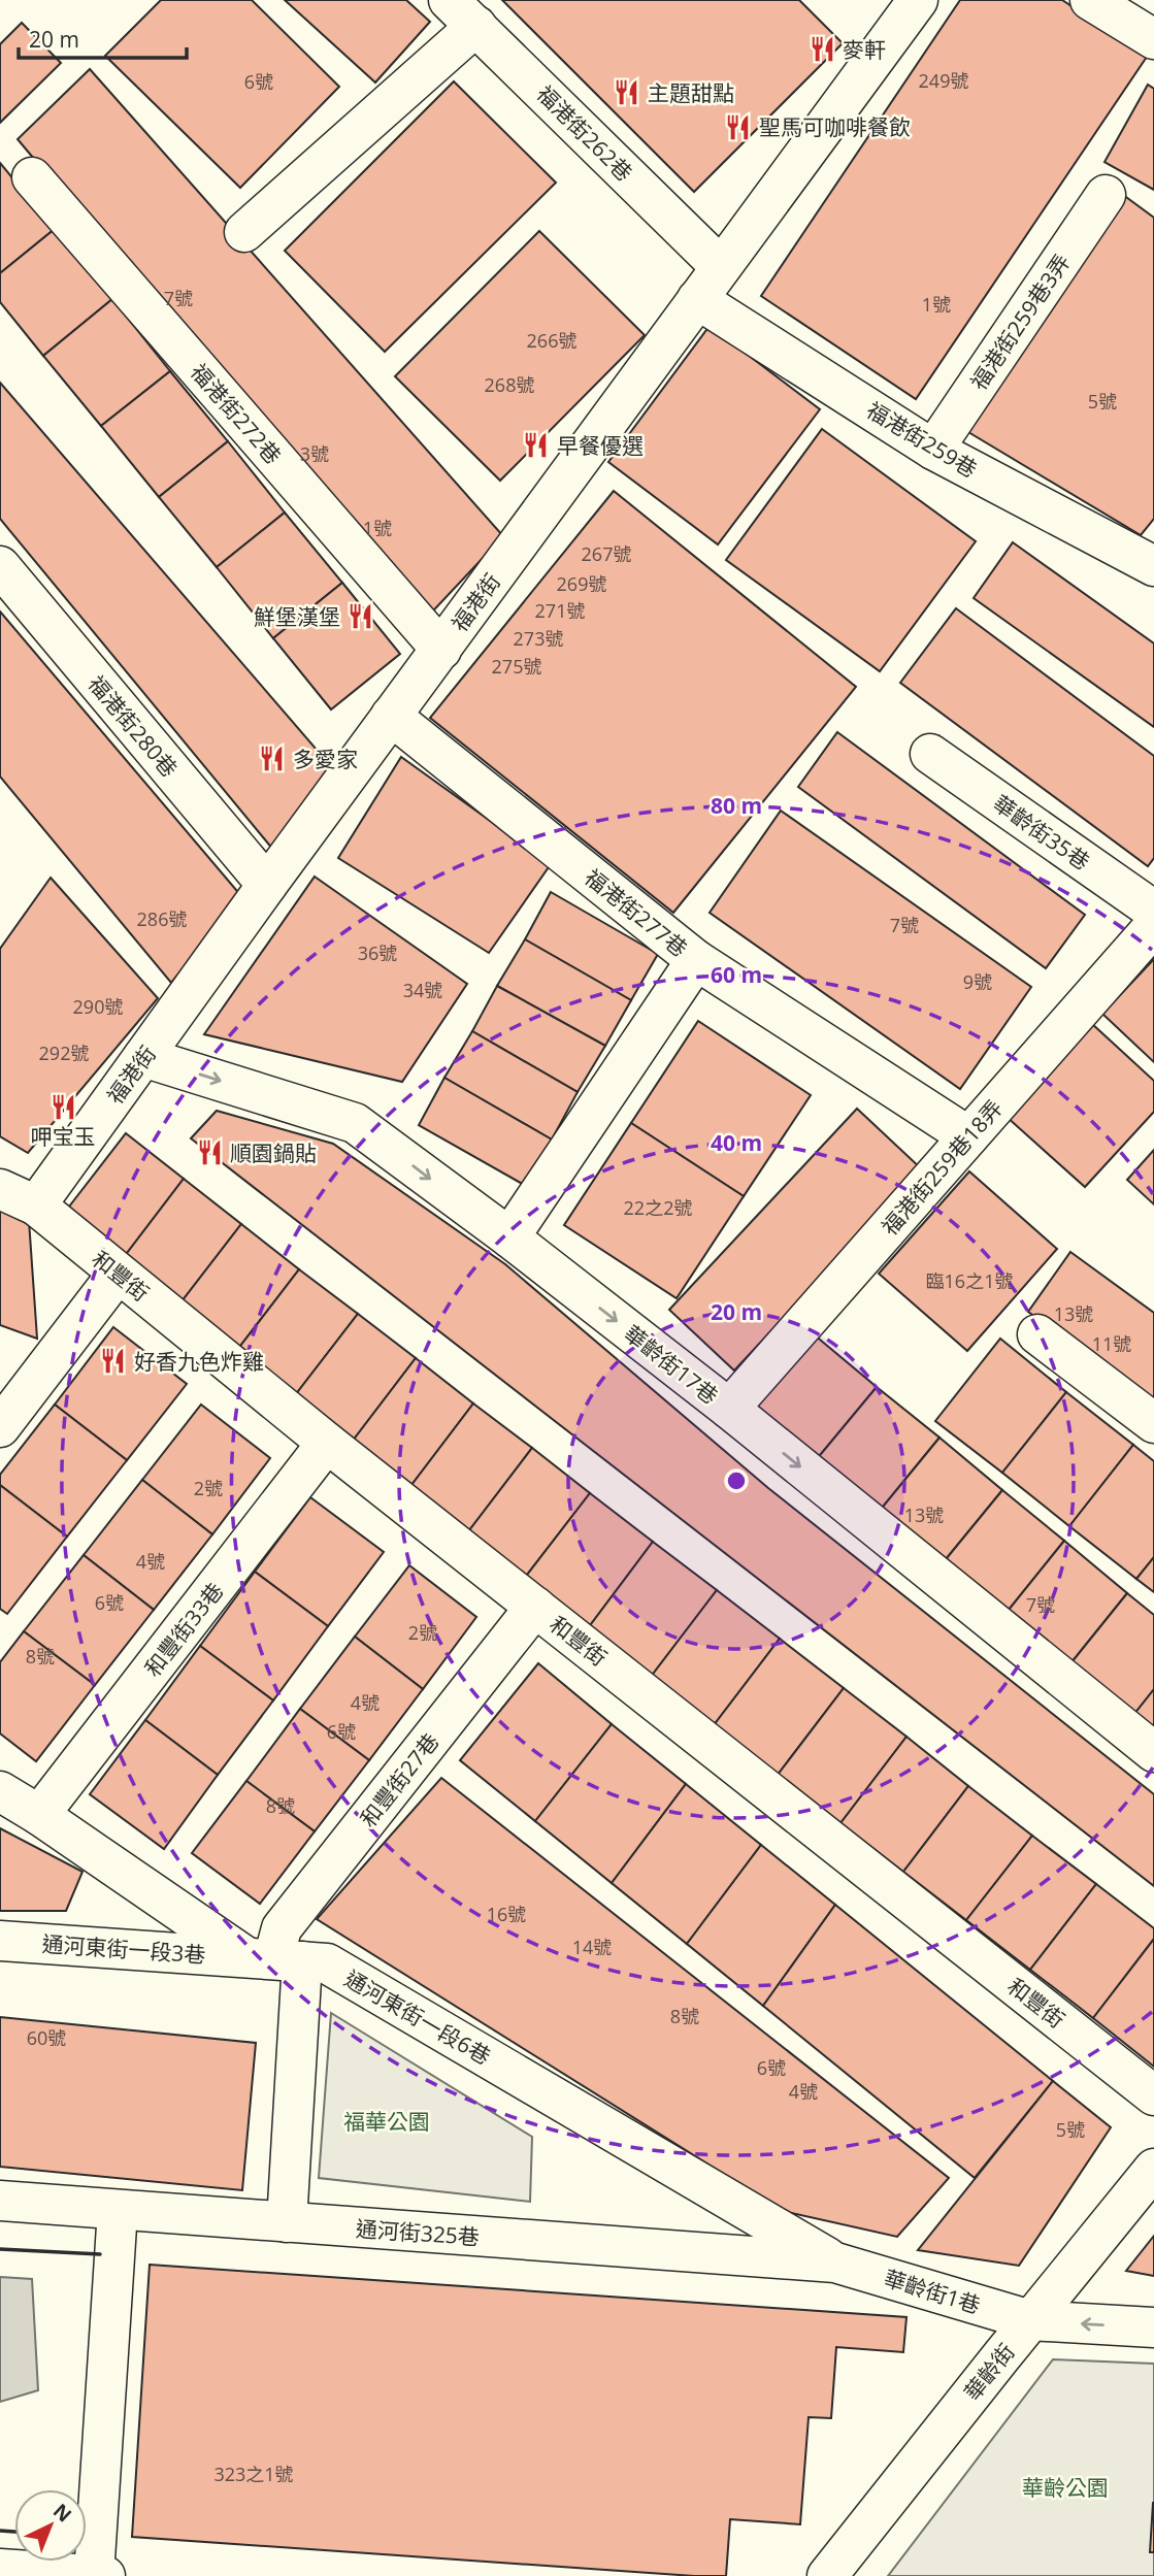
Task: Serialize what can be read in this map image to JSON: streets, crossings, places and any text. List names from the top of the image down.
{
  "streets": {
    "street": [
      "福港街262巷",
      "福港街259巷3弄",
      "福港街272巷",
      "福港街259巷",
      "福港街",
      "福港街280巷",
      "華齡街35巷",
      "福港街277巷",
      "福港街259巷18弄",
      "和豐街",
      "華齡街17巷",
      "和豐街33巷",
      "和豐街27巷",
      "通河東街一段3巷",
      "通河東街一段6巷",
      "通河街325巷",
      "華齡街1巷",
      "華齡街"
    ]
  },
  "crossings": [
    ["福港街262巷", "福港街"],
    ["福港街259巷3弄", "福港街259巷"],
    ["福港街272巷", "福港街"],
    ["福港街259巷", "福港街"],
    ["福港街", "福港街280巷"],
    ["福港街", "福港街277巷"],
    ["福港街", "和豐街"],
    ["福港街", "華齡街17巷"],
    ["福港街277巷", "福港街259巷18弄"],
    ["福港街259巷18弄", "華齡街17巷"],
    ["和豐街", "和豐街33巷"],
    ["和豐街", "和豐街27巷"],
    ["和豐街33巷", "通河東街一段6巷"],
    ["和豐街27巷", "通河東街一段3巷"],
    ["和豐街27巷", "通河東街一段6巷"],
    ["和豐街27巷", "通河街325巷"],
    ["通河東街一段3巷", "通河東街一段6巷"],
    ["通河東街一段6巷", "通河街325巷"],
    ["通河東街一段6巷", "華齡街1巷"],
    ["通河街325巷", "華齡街1巷"],
    ["華齡街1巷", "華齡街"]
  ],
  "one_way": ["華齡街17巷", "華齡街1巷"],
  "parks": ["福華公園", "華齡公園"],
  "places": {
    "restaurant": [
      "麥軒",
      "主題甜點",
      "聖馬可咖啡餐飲",
      "早餐優選",
      "鮮堡漢堡",
      "多愛家",
      "呷宝玉",
      "順園鍋貼",
      "好香九色炸雞"
    ]
  },
  "house_numbers": [
    "249號",
    "6號",
    "7號",
    "1號",
    "266號",
    "268號",
    "5號",
    "3號",
    "1號",
    "267號",
    "269號",
    "271號",
    "273號",
    "275號",
    "286號",
    "7號",
    "36號",
    "9號",
    "34號",
    "290號",
    "292號",
    "22之2號",
    "臨16之1號",
    "13號",
    "11號",
    "2號",
    "13號",
    "4號",
    "6號",
    "7號",
    "2號",
    "8號",
    "4號",
    "6號",
    "8號",
    "16號",
    "14號",
    "8號",
    "60號",
    "6號",
    "4號",
    "5號",
    "323之1號"
  ],
  "scale_bar": "20 m",
  "north": "top right",
  "rings": [
    "80 m",
    "60 m",
    "40 m",
    "20 m"
  ]
}
